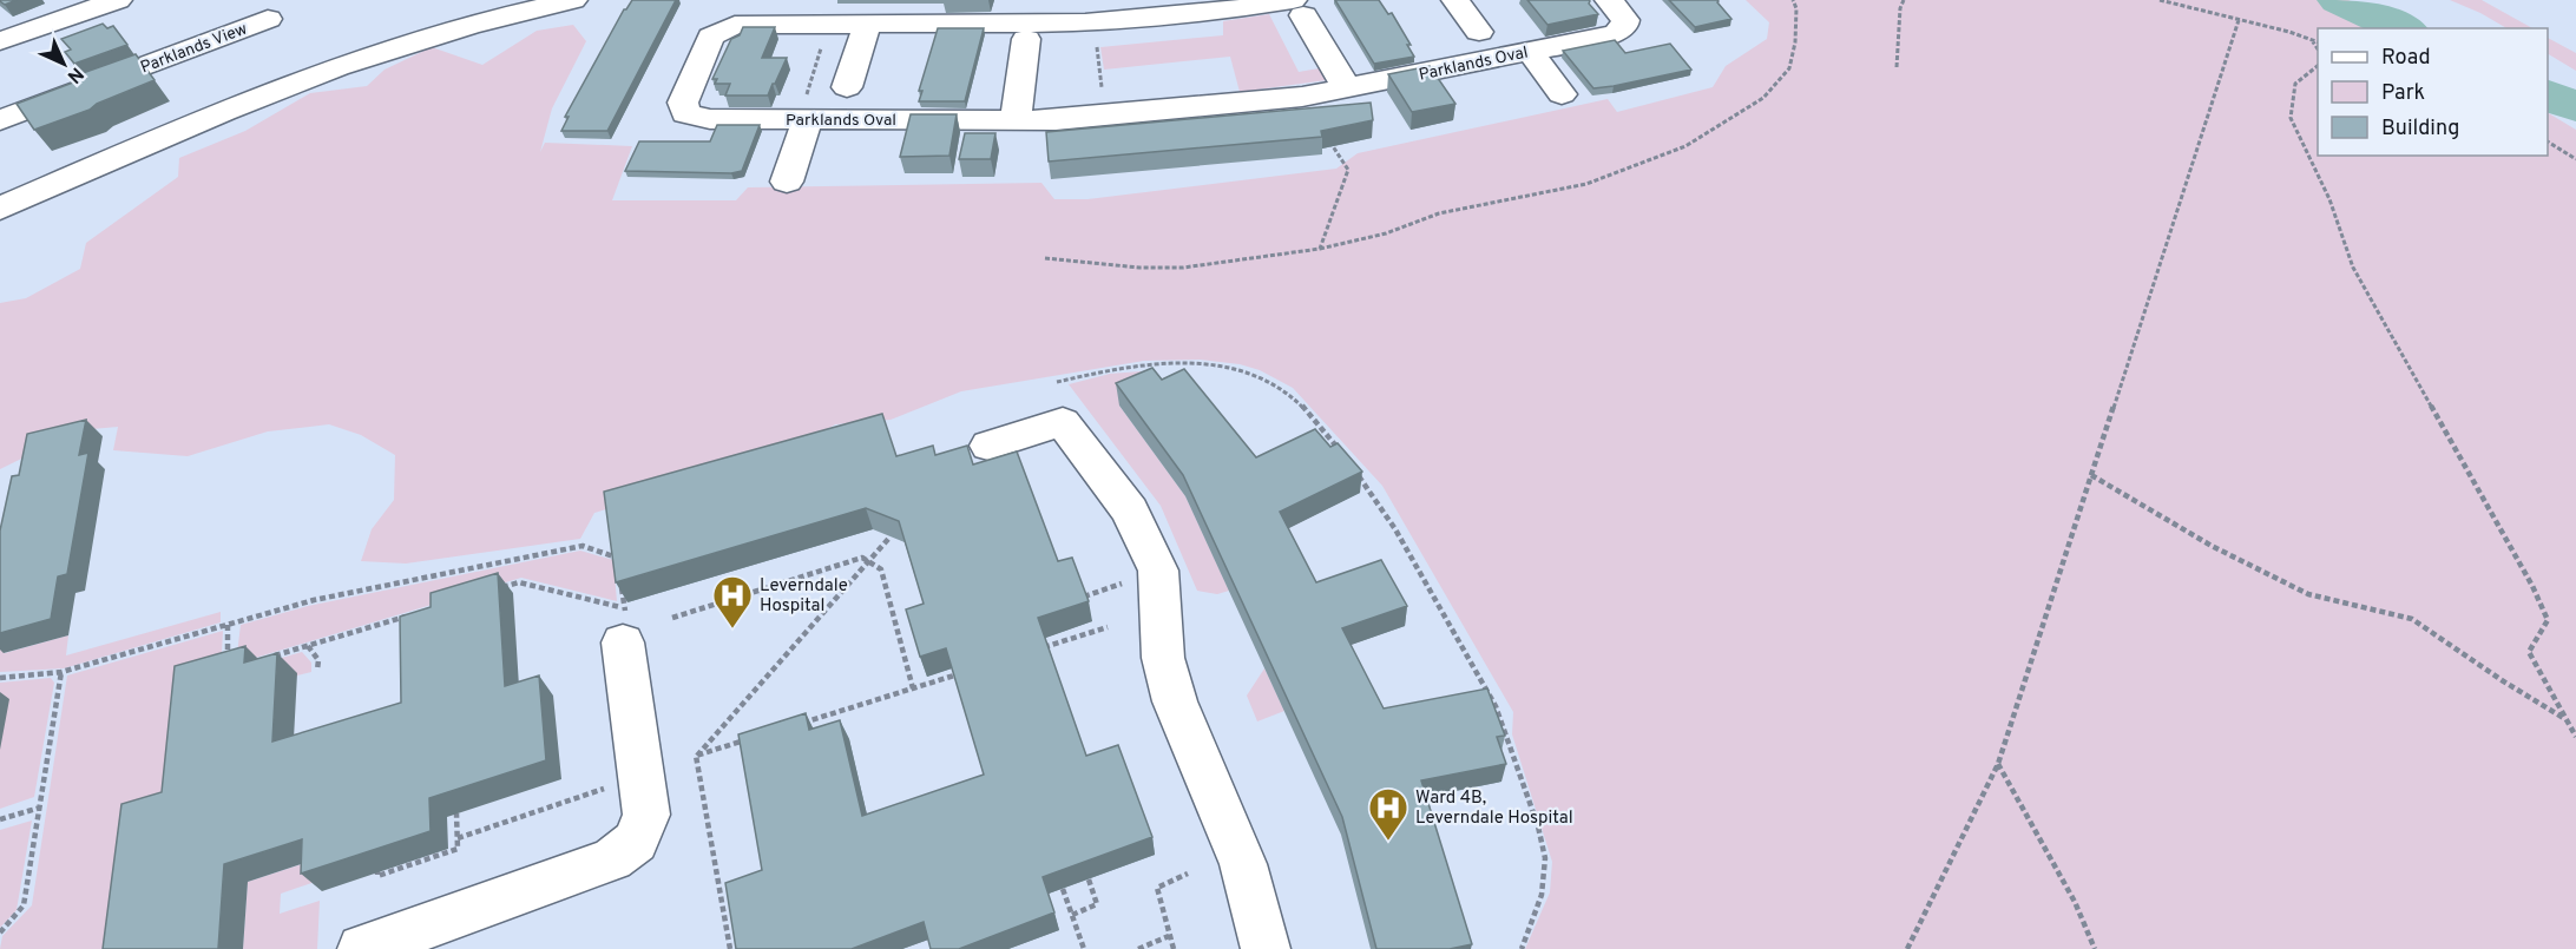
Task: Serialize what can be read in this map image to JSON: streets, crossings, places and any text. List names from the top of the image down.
{
  "streets": {
    "street": ["Parklands View", "Parklands Oval"]
  },
  "places": {
    "hospital": ["Leverndale Hospital", "Ward 4B, Leverndale Hospital"]
  },
  "legend": ["Road", "Park", "Building"],
  "north": "bottom right"
}
